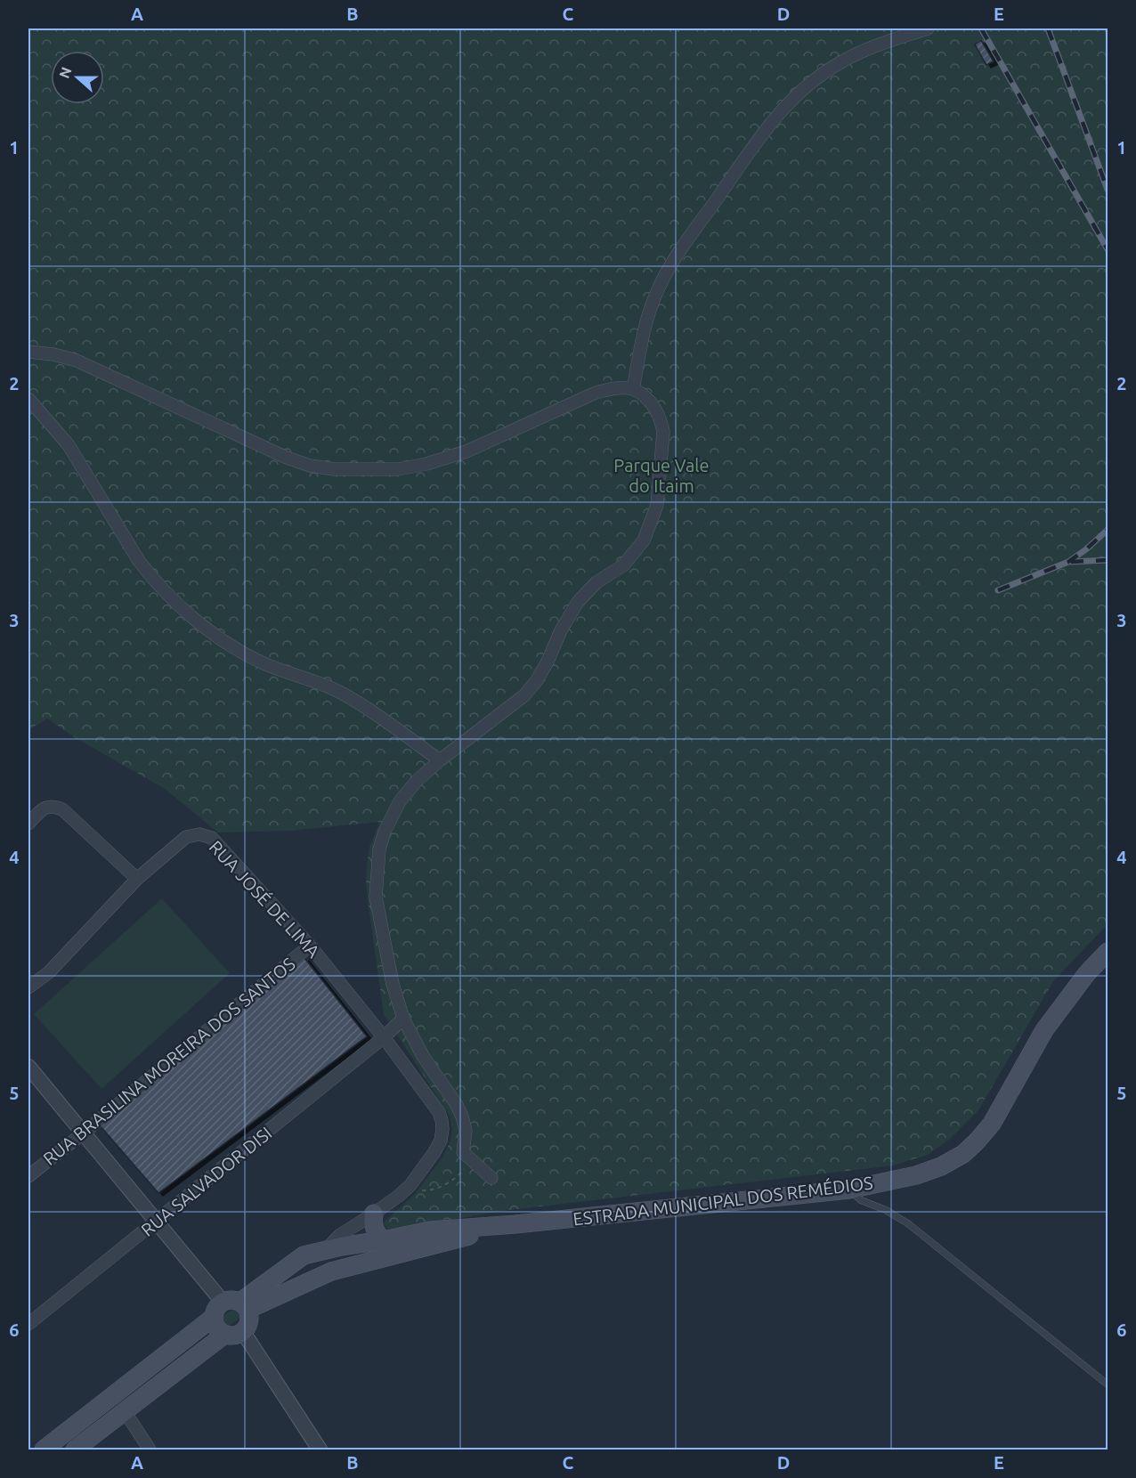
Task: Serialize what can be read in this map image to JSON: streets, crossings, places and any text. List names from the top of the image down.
{
  "streets": {
    "main road": ["ESTRADA MUNICIPAL DOS REMÉDIOS"],
    "street": ["RUA JOSÉ DE LIMA", "RUA BRASILINA MOREIRA DOS SANTOS", "RUA SALVADOR DISI"]
  },
  "crossings": [
    ["RUA JOSÉ DE LIMA", "RUA BRASILINA MOREIRA DOS SANTOS"],
    ["RUA JOSÉ DE LIMA", "RUA SALVADOR DISI"]
  ],
  "parks": ["Parque Vale do Itaim"],
  "north": "left",
  "grid": {
    "columns": [
      "A",
      "B",
      "C",
      "D",
      "E"
    ],
    "rows": [
      "1",
      "2",
      "3",
      "4",
      "5",
      "6"
    ]
  }
}
